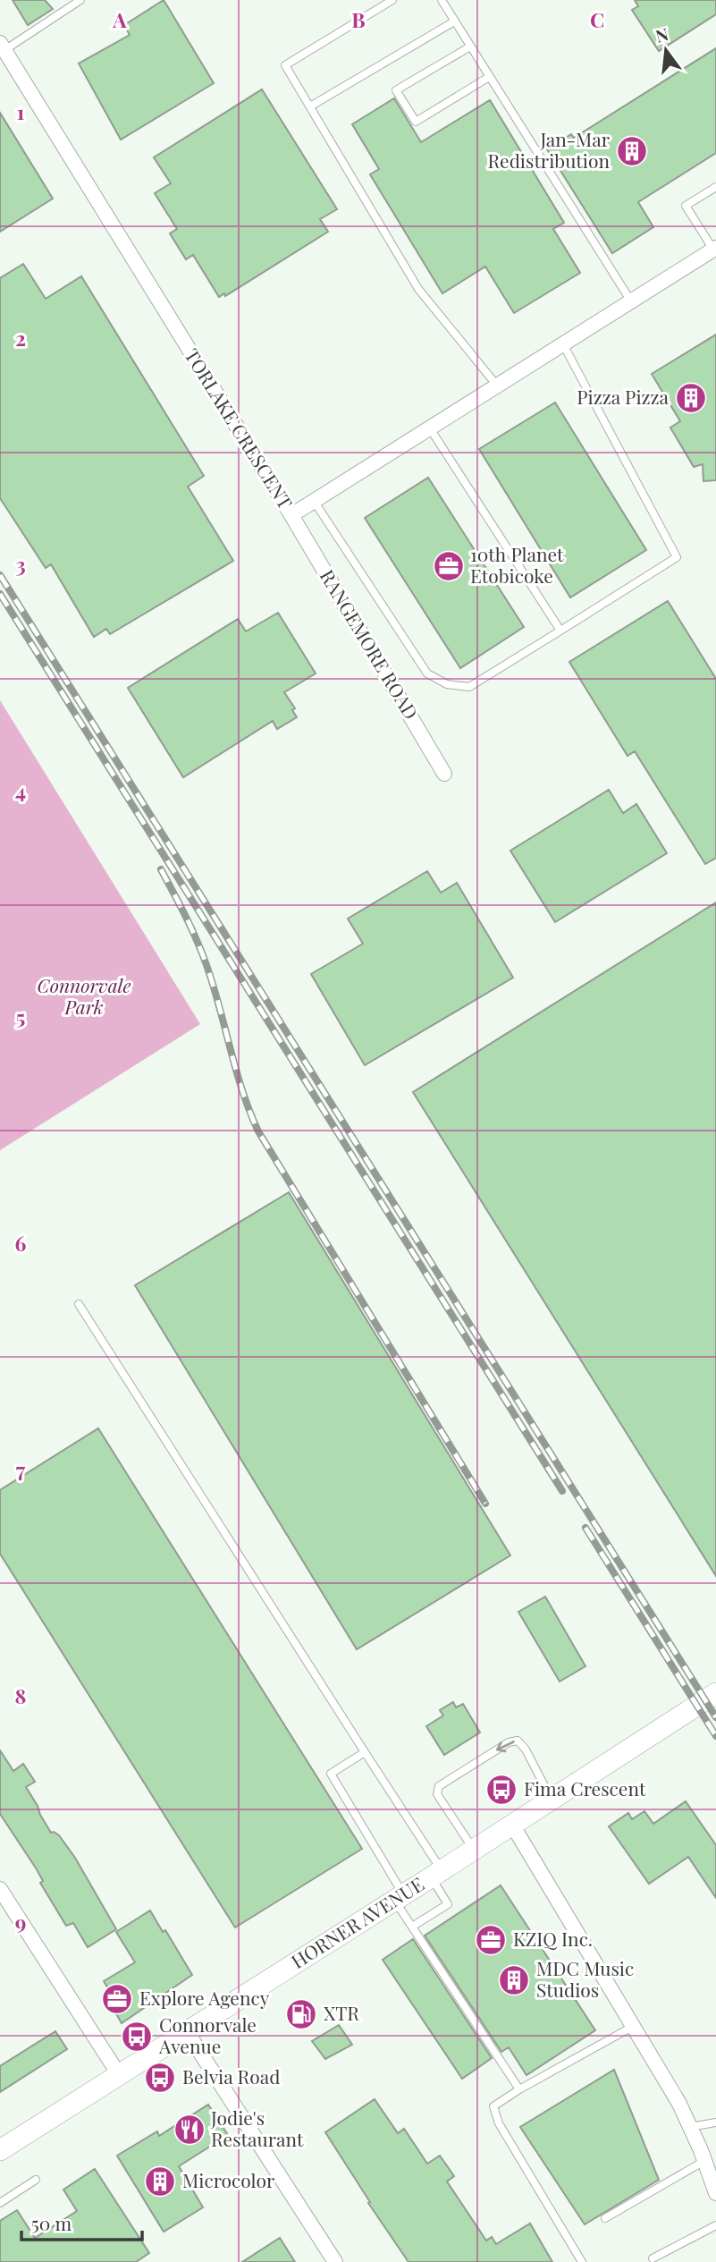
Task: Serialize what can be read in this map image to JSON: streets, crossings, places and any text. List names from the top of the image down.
{
  "streets": {
    "main road": ["HORNER AVENUE"],
    "street": ["TORLAKE CRESCENT", "RANGEMORE ROAD"]
  },
  "crossings": [
    ["TORLAKE CRESCENT", "RANGEMORE ROAD"]
  ],
  "parks": ["Connorvale Park"],
  "places": {
    "building": [
      "Jan-Mar Redistribution",
      "Pizza Pizza",
      "MDC Music Studios",
      "Microcolor"
    ],
    "office": ["10th Planet Etobicoke", "KZIQ Inc.", "Explore Agency"],
    "bus stop": ["Fima Crescent", "Connorvale Avenue", "Belvia Road"],
    "fuel station": ["XTR"],
    "restaurant": ["Jodie's Restaurant"]
  },
  "scale_bar": "50 m",
  "north": "top",
  "grid": {
    "columns": ["A", "B", "C"],
    "rows": [
      "1",
      "2",
      "3",
      "4",
      "5",
      "6",
      "7",
      "8",
      "9"
    ]
  }
}
